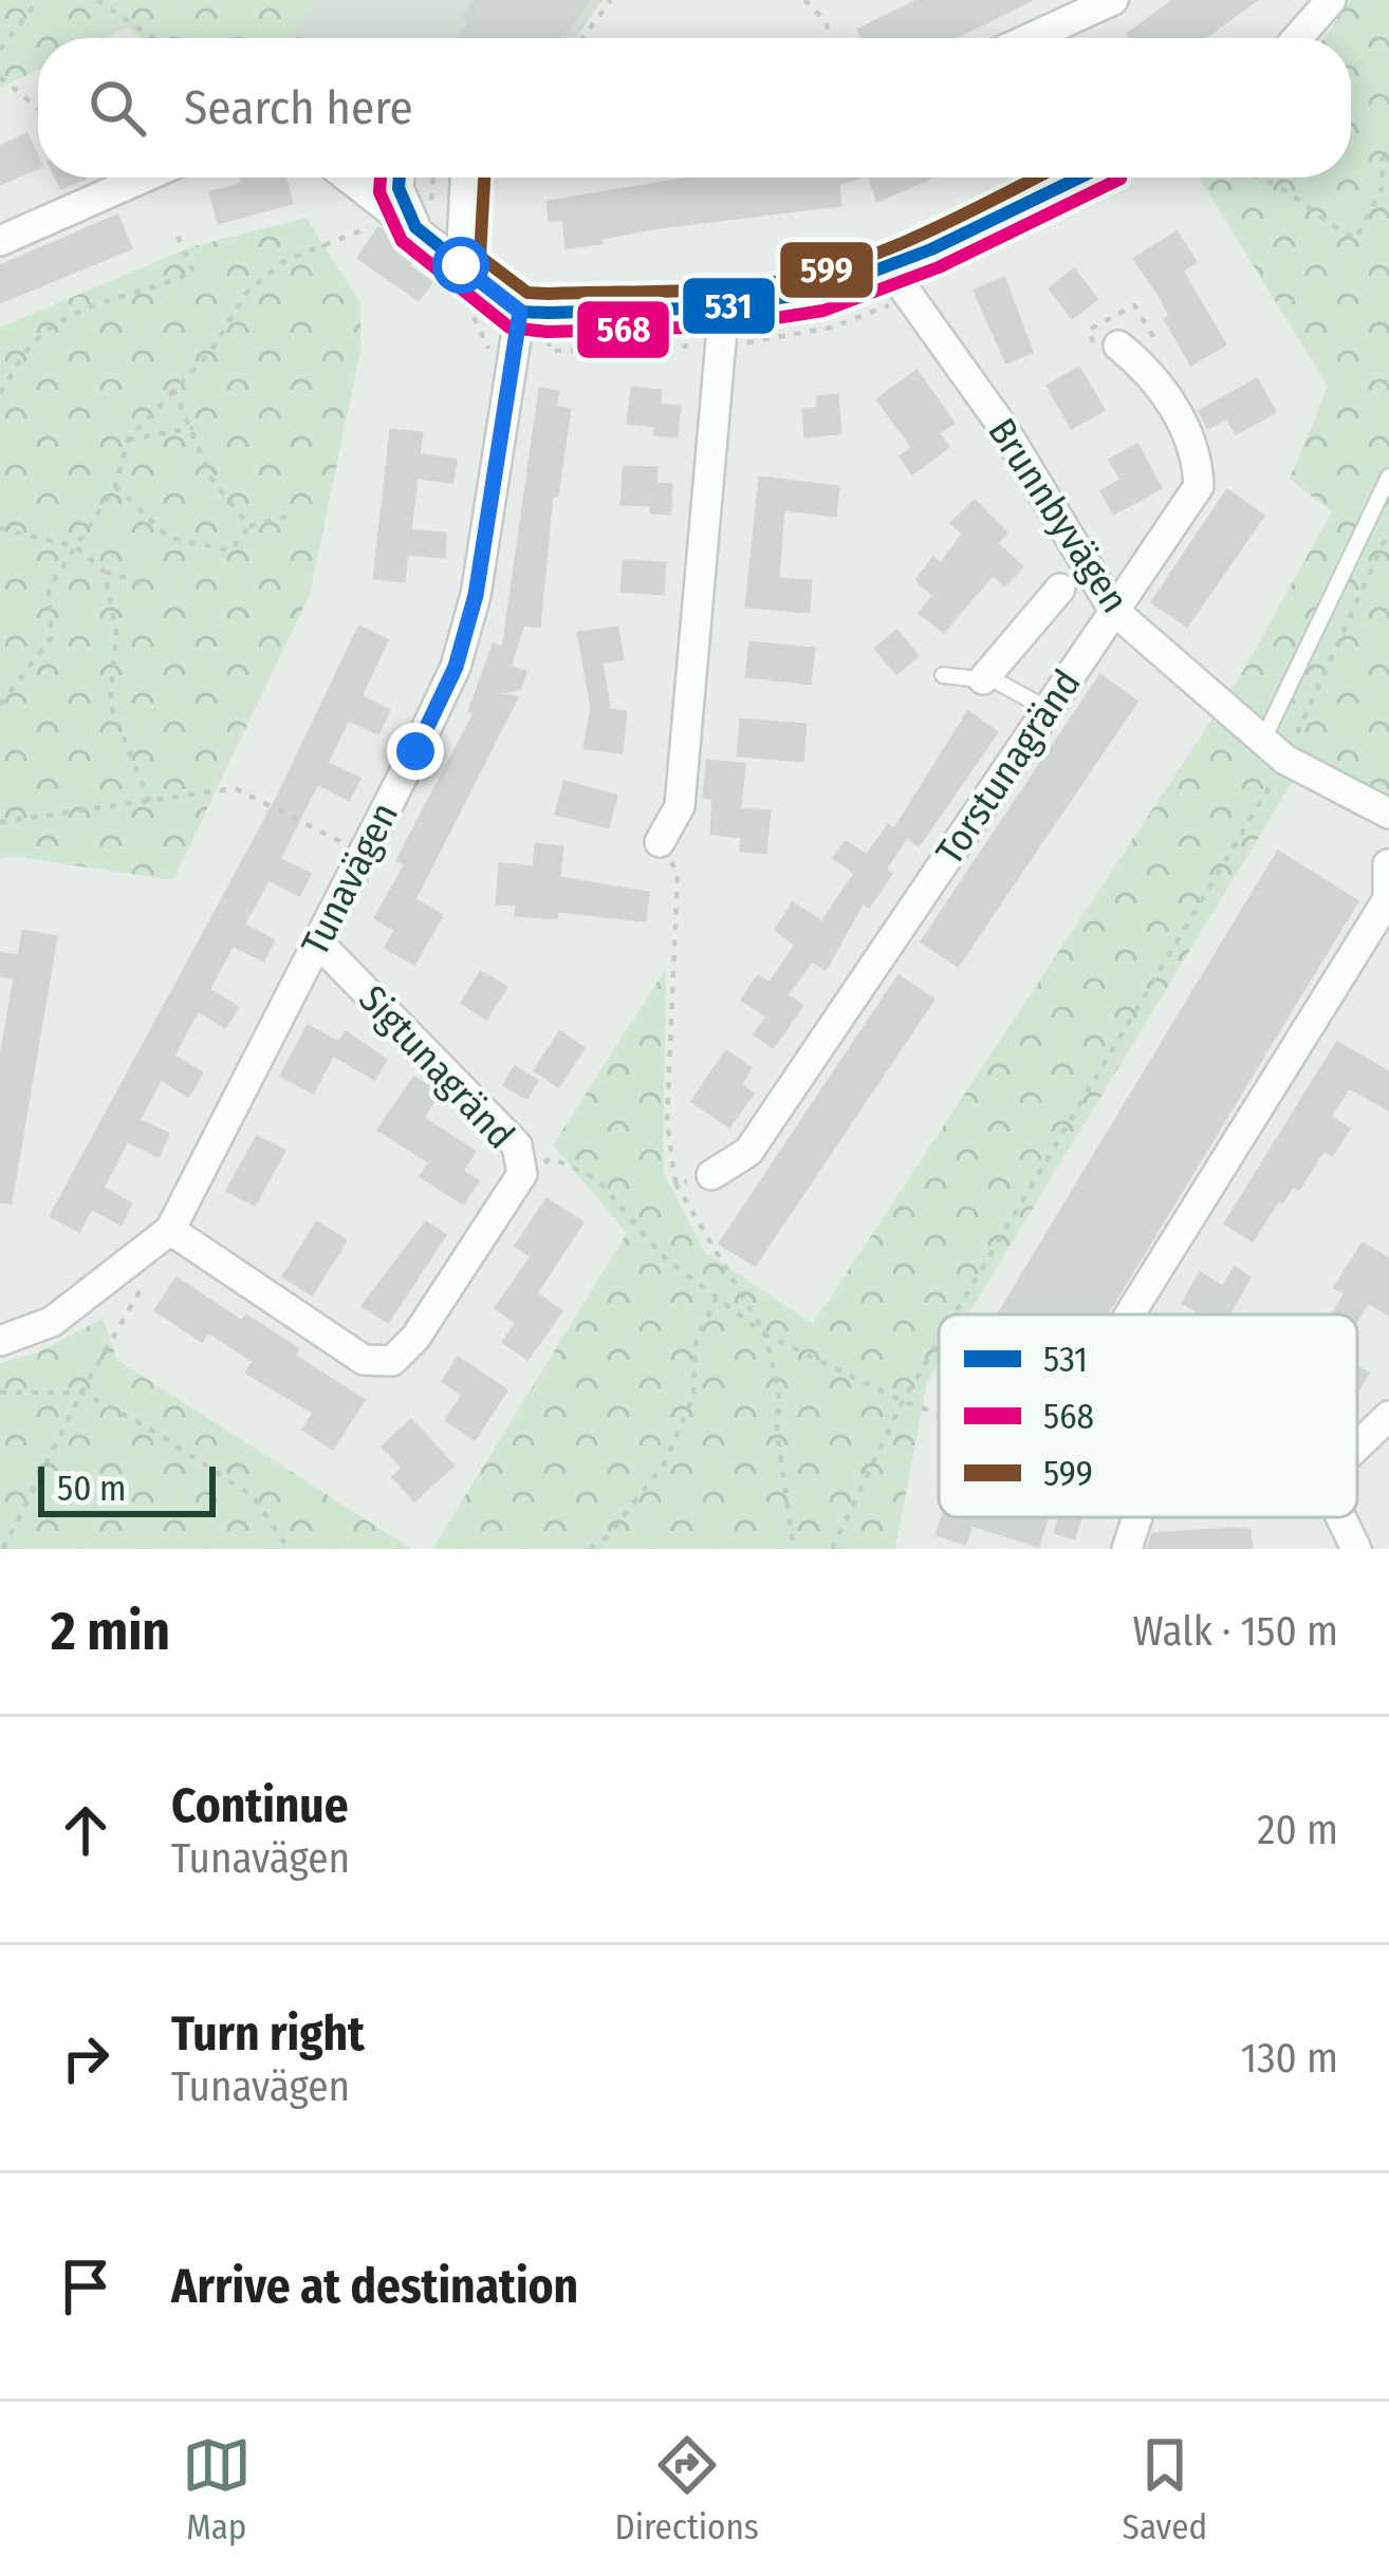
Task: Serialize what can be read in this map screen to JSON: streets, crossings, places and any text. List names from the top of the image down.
{
  "streets": {
    "street": [
      "Brunnbyvägen",
      "Torstunagränd",
      "Tunavägen",
      "Sigtunagränd"
    ]
  },
  "crossings": [
    ["Brunnbyvägen", "Torstunagränd"],
    ["Tunavägen", "Sigtunagränd"]
  ],
  "lines": ["transit line 531", "transit line 568", "transit line 599"],
  "legend": ["531", "568", "599"],
  "scale_bar": "50 m",
  "page": {
    "search": "Search here",
    "scale": "50 m",
    "heading": ["2 min", "Walk · 150 m"],
    "list": [
      ["Continue", "Tunavägen", "20 m"],
      ["Turn right", "Tunavägen", "130 m"],
      "Arrive at destination"
    ],
    "nav": ["Map", "Directions", "Saved"]
  }
}
